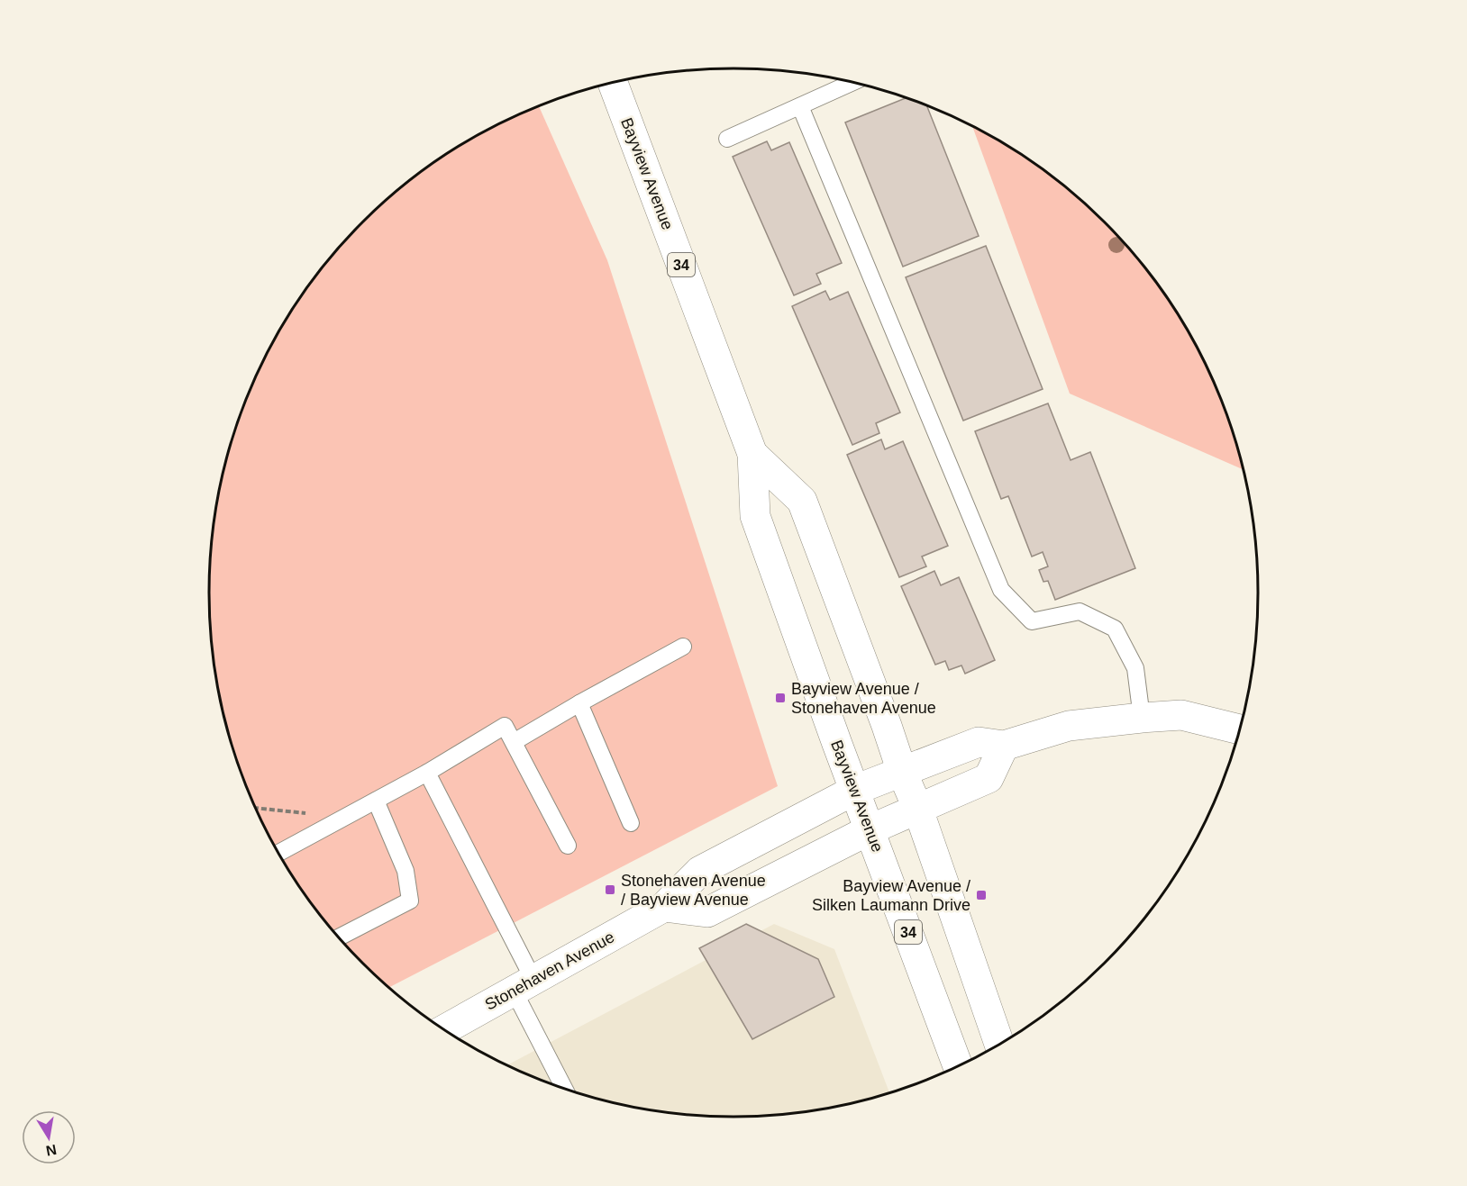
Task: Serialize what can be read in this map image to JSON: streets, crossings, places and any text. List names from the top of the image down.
{
  "streets": {
    "main road": ["Bayview Avenue", "34", "Stonehaven Avenue"]
  },
  "crossings": [
    ["Bayview Avenue", "Stonehaven Avenue"]
  ],
  "places": {
    "transit": ["Bayview Avenue / Stonehaven Avenue", "Stonehaven Avenue / Bayview Avenue", "Bayview Avenue / Silken Laumann Drive"]
  },
  "north": "bottom"
}
